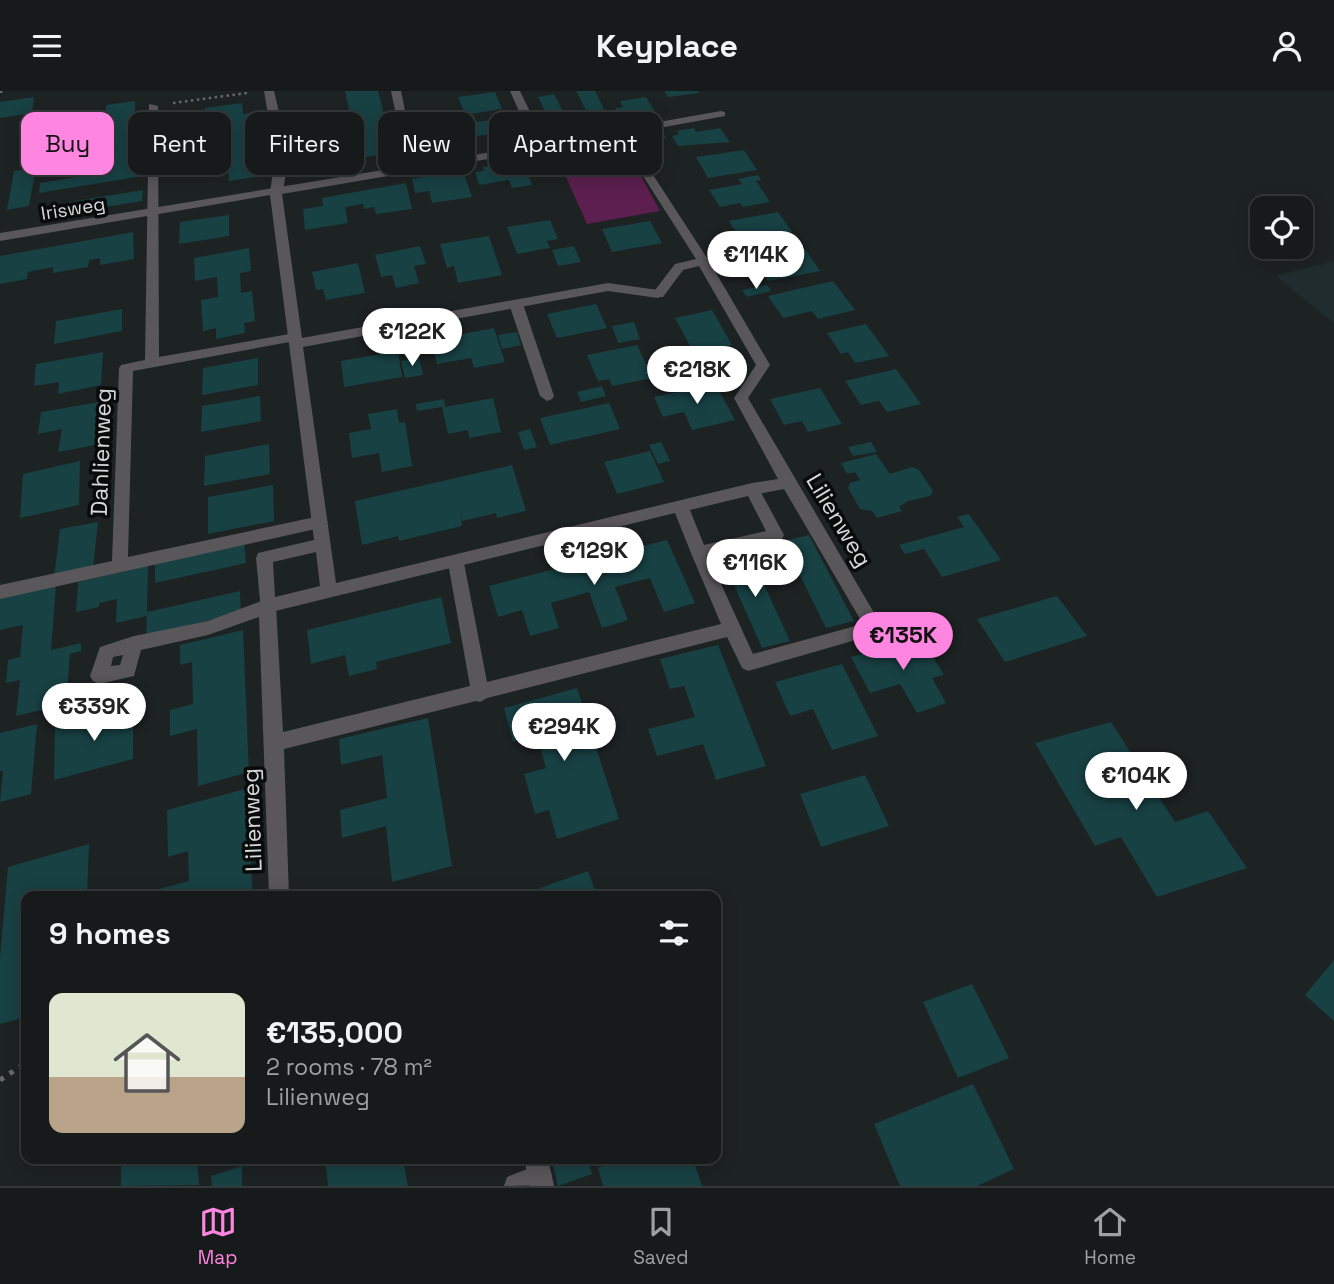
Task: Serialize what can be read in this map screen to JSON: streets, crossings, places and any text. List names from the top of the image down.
{
  "streets": {
    "street": ["Irisweg", "Dahlienweg", "Lilienweg"]
  },
  "crossings": [
    ["Irisweg", "Dahlienweg"],
    ["Irisweg", "Lilienweg"],
    ["Dahlienweg", "Lilienweg"]
  ],
  "page": {
    "header": "Keyplace",
    "chip": [
      "Buy",
      "Rent",
      "Filters",
      "New",
      "Apartment"
    ],
    "price": [
      "€114K",
      "€122K",
      "€218K",
      "€129K",
      "€116K",
      "€135K",
      "€339K",
      "€294K",
      "€104K"
    ],
    "heading": "9 homes",
    "list": [
      {
        "name": "€135,000",
        "note": "2 rooms · 78 m² · Lilienweg"
      }
    ],
    "tabs": ["Map", "Saved", "Home"]
  }
}
